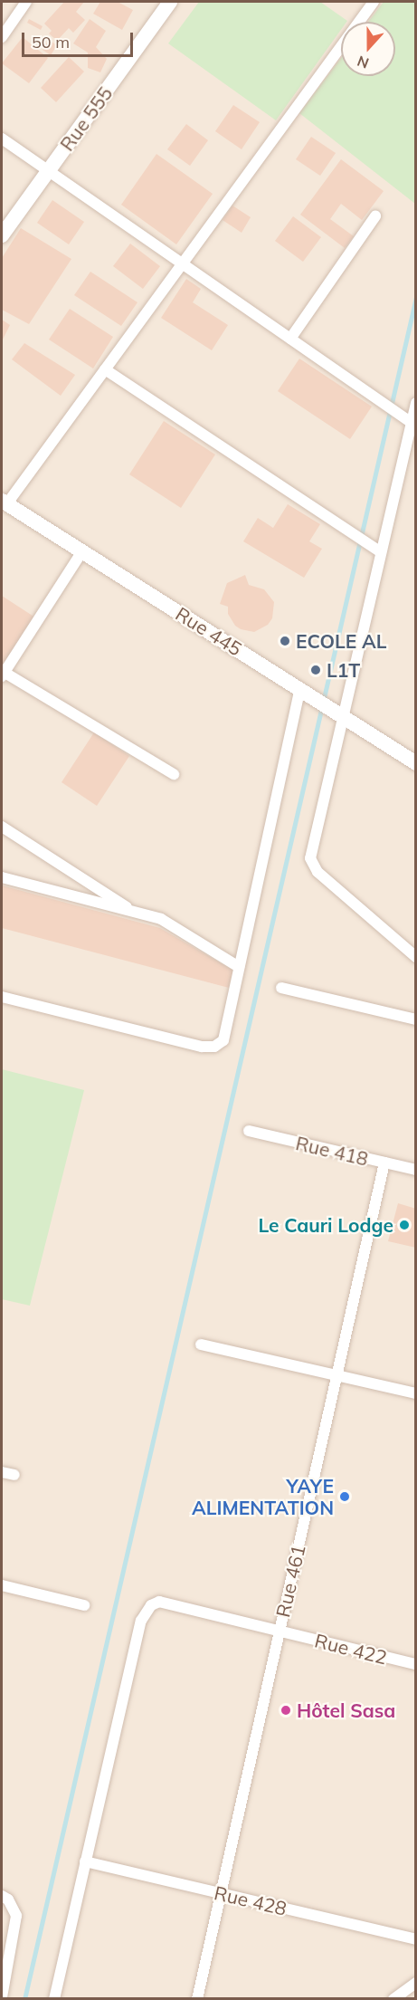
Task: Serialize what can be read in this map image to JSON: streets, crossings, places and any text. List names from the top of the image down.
{
  "streets": {
    "street": [
      "Rue 555",
      "Rue 445",
      "Rue 418",
      "Rue 461",
      "Rue 422",
      "Rue 428"
    ]
  },
  "crossings": [
    ["Rue 418", "Rue 461"],
    ["Rue 461", "Rue 422"],
    ["Rue 461", "Rue 428"],
    ["Rue 422", "Rue 428"]
  ],
  "places": [
    "ECOLE AL",
    "L1T",
    "Le Cauri Lodge",
    "YAYE ALIMENTATION",
    "Hôtel Sasa"
  ],
  "scale_bar": "50 m",
  "north": "bottom"
}
